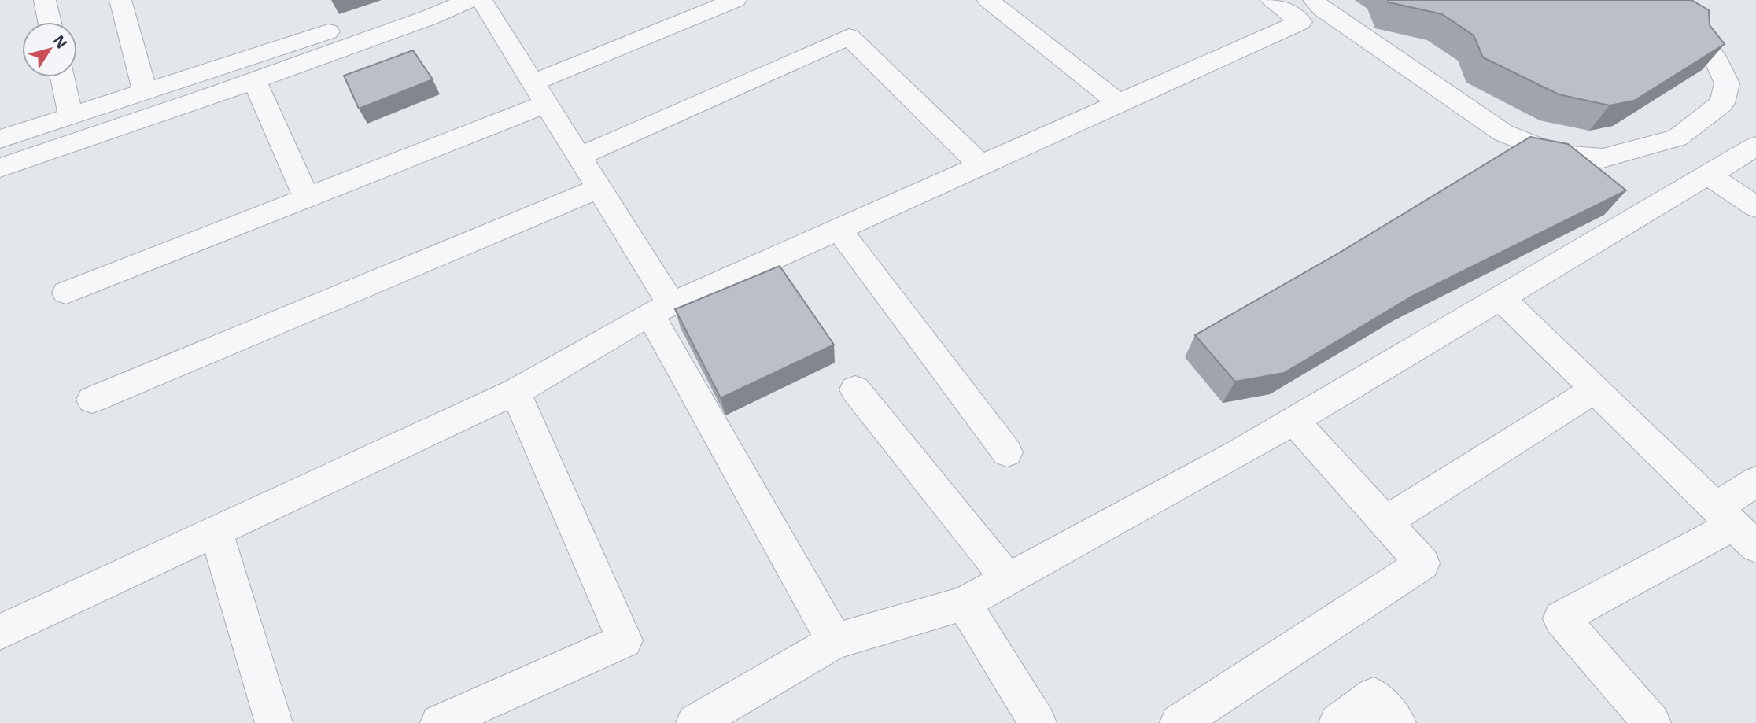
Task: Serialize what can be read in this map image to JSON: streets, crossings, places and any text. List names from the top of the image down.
{
  "north": "top right"
}
